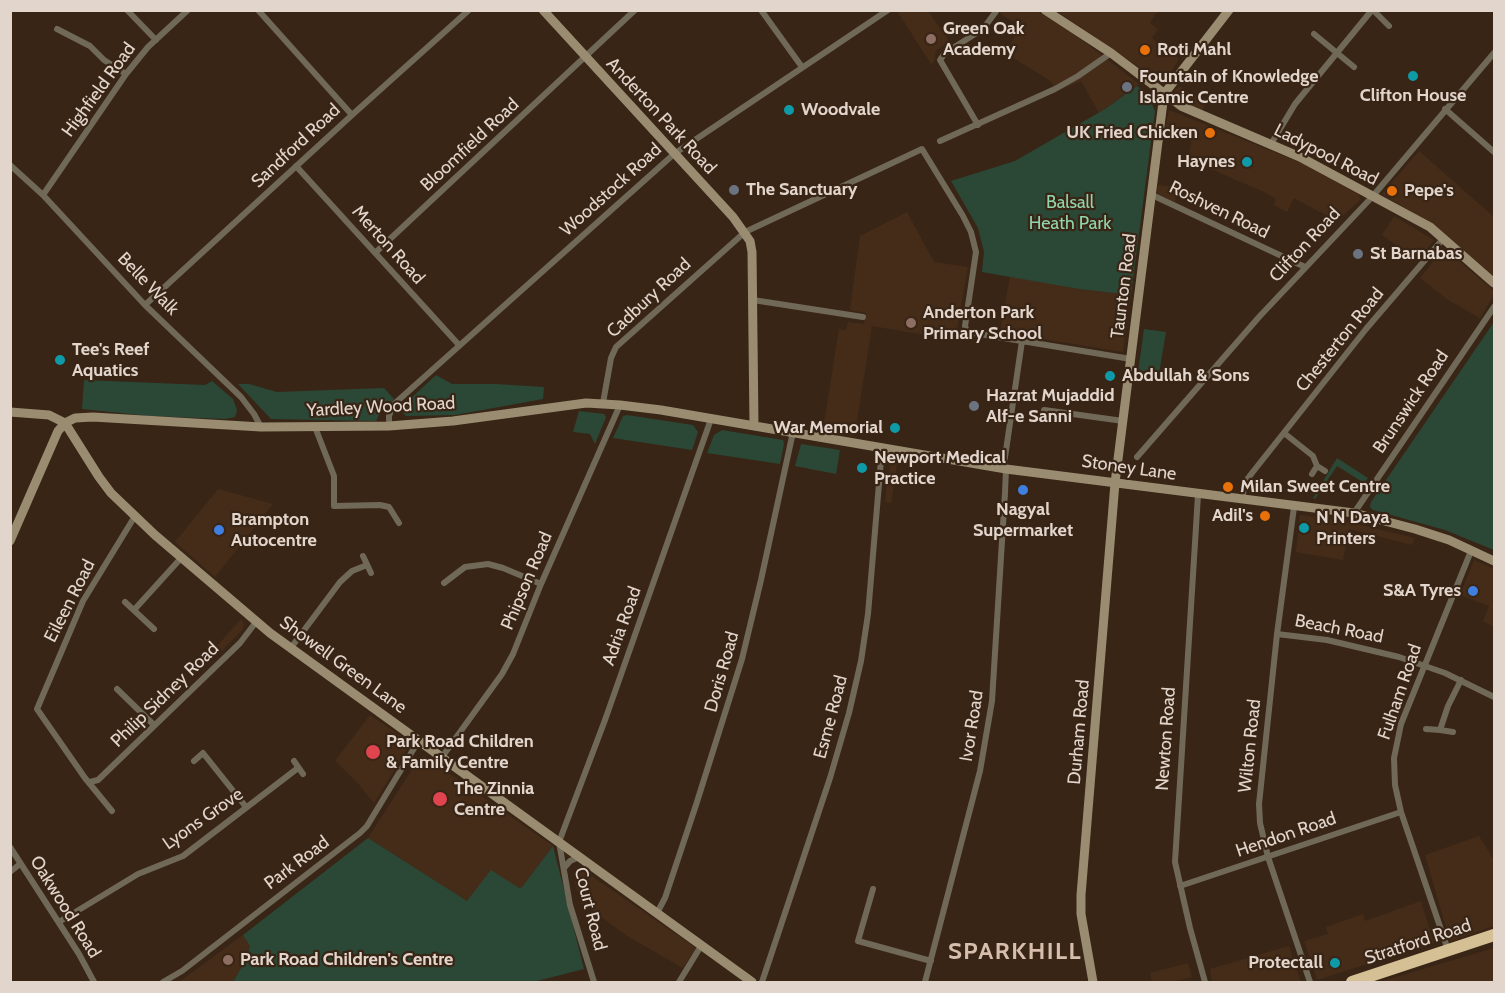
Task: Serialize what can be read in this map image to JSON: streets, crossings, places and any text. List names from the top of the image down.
{
  "streets": {
    "highway": ["Stratford Road"],
    "street": [
      "Highfield Road",
      "Anderton Park Road",
      "Bloomfield Road",
      "Sandford Road",
      "Ladypool Road",
      "Woodstock Road",
      "Roshven Road",
      "Merton Road",
      "Clifton Road",
      "Belle Walk",
      "Taunton Road",
      "Cadbury Road",
      "Chesterton Road",
      "Brunswick Road",
      "Yardley Wood Road",
      "Stoney Lane",
      "Phipson Road",
      "Eileen Road",
      "Adria Road",
      "Beach Road",
      "Showell Green Lane",
      "Doris Road",
      "Fulham Road",
      "Philip Sidney Road",
      "Esme Road",
      "Ivor Road",
      "Durham Road",
      "Newton Road",
      "Wilton Road",
      "Lyons Grove",
      "Hendon Road",
      "Park Road",
      "Oakwood Road",
      "Court Road"
    ]
  },
  "crossings": [
    ["Highfield Road", "Belle Walk"],
    ["Anderton Park Road", "Bloomfield Road"],
    ["Anderton Park Road", "Woodstock Road"],
    ["Anderton Park Road", "Cadbury Road"],
    ["Anderton Park Road", "Yardley Wood Road"],
    ["Anderton Park Road", "Stoney Lane"],
    ["Bloomfield Road", "Merton Road"],
    ["Sandford Road", "Merton Road"],
    ["Sandford Road", "Belle Walk"],
    ["Ladypool Road", "Clifton Road"],
    ["Ladypool Road", "Taunton Road"],
    ["Ladypool Road", "Chesterton Road"],
    ["Woodstock Road", "Merton Road"],
    ["Woodstock Road", "Yardley Wood Road"],
    ["Roshven Road", "Clifton Road"],
    ["Roshven Road", "Taunton Road"],
    ["Belle Walk", "Yardley Wood Road"],
    ["Taunton Road", "Stoney Lane"],
    ["Taunton Road", "Durham Road"],
    ["Cadbury Road", "Yardley Wood Road"],
    ["Cadbury Road", "Ivor Road"],
    ["Chesterton Road", "Stoney Lane"],
    ["Brunswick Road", "Stoney Lane"],
    ["Yardley Wood Road", "Stoney Lane"],
    ["Yardley Wood Road", "Phipson Road"],
    ["Yardley Wood Road", "Adria Road"],
    ["Yardley Wood Road", "Showell Green Lane"],
    ["Stoney Lane", "Doris Road"],
    ["Stoney Lane", "Fulham Road"],
    ["Stoney Lane", "Esme Road"],
    ["Stoney Lane", "Ivor Road"],
    ["Stoney Lane", "Durham Road"],
    ["Stoney Lane", "Newton Road"],
    ["Stoney Lane", "Wilton Road"],
    ["Phipson Road", "Showell Green Lane"],
    ["Eileen Road", "Showell Green Lane"],
    ["Eileen Road", "Philip Sidney Road"],
    ["Adria Road", "Showell Green Lane"],
    ["Adria Road", "Court Road"],
    ["Beach Road", "Fulham Road"],
    ["Beach Road", "Wilton Road"],
    ["Showell Green Lane", "Doris Road"],
    ["Showell Green Lane", "Philip Sidney Road"],
    ["Showell Green Lane", "Park Road"],
    ["Showell Green Lane", "Court Road"],
    ["Fulham Road", "Hendon Road"],
    ["Fulham Road", "Stratford Road"],
    ["Newton Road", "Hendon Road"],
    ["Wilton Road", "Hendon Road"],
    ["Lyons Grove", "Oakwood Road"]
  ],
  "districts": ["SPARKHILL"],
  "parks": ["Balsall Heath Park"],
  "places": [
    "Green Oak Academy",
    "Roti Mahl",
    "Clifton House",
    "Fountain of Knowledge Islamic Centre",
    "Woodvale",
    "UK Fried Chicken",
    "Haynes",
    "The Sanctuary",
    "Pepe's",
    "St Barnabas",
    "Anderton Park Primary School",
    "Tee's Reef Aquatics",
    "Abdullah & Sons",
    "Hazrat Mujaddid Alf-e Sanni",
    "War Memorial",
    "Newport Medical Practice",
    "Milan Sweet Centre",
    "Nagyal Supermarket",
    "Adil's",
    "N N Daya Printers",
    "Brampton Autocentre",
    "S&A Tyres",
    "Park Road Children & Family Centre",
    "The Zinnia Centre",
    "Park Road Children's Centre",
    "Protectall"
  ]
}
